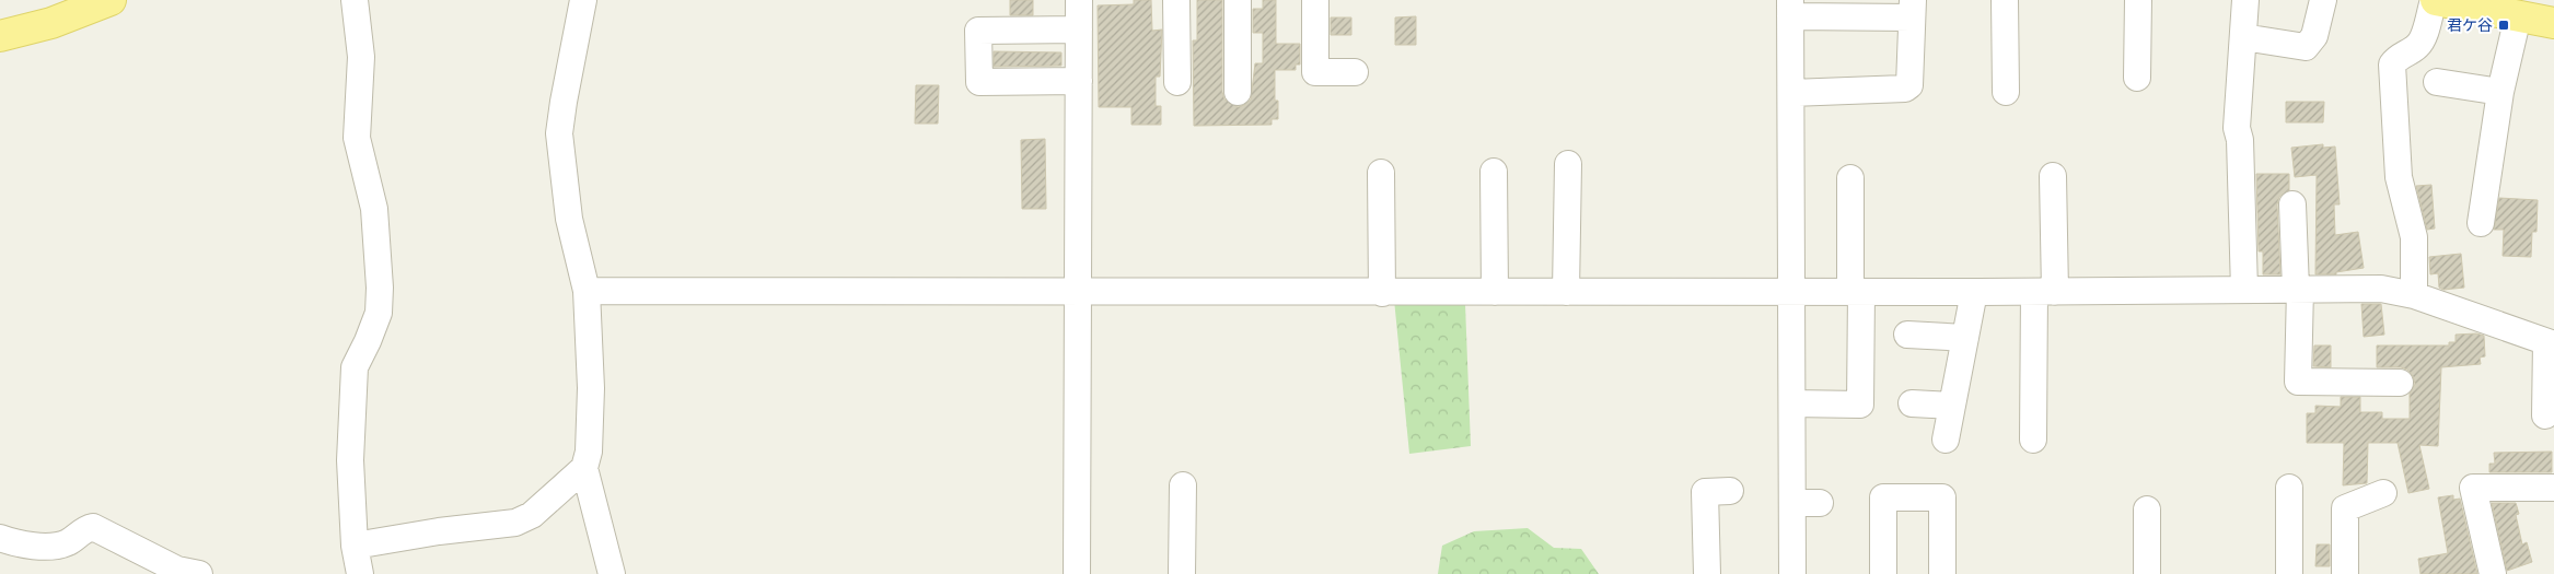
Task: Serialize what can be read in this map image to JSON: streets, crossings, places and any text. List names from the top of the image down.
{
  "places": {
    "transit": ["君ケ谷"]
  }
}
